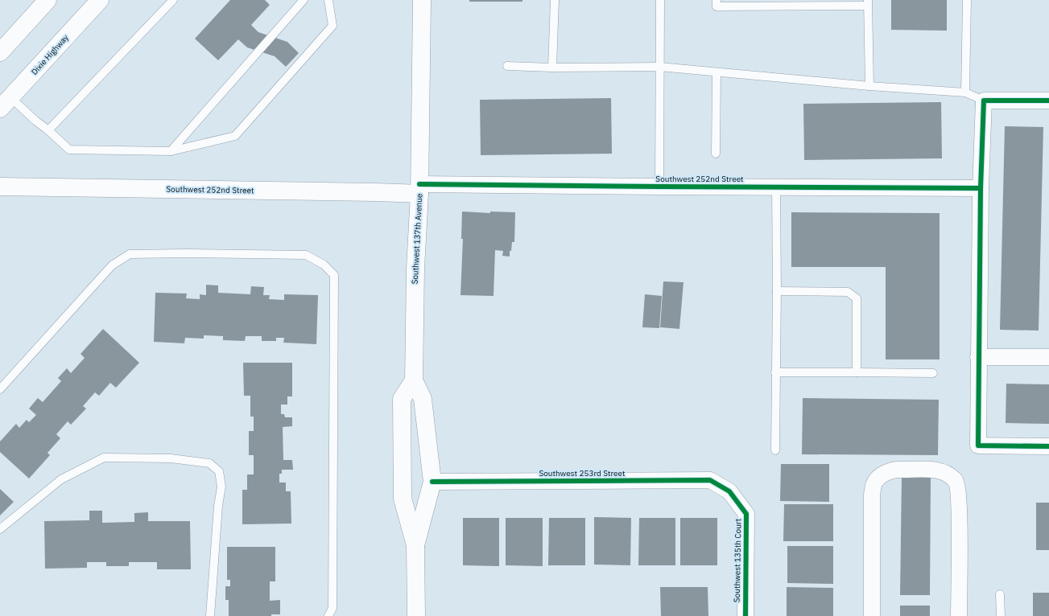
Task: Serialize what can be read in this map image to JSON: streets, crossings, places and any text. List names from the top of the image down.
{
  "streets": {
    "main road": ["Dixie Highway", "Southwest 252nd Street", "Southwest 137th Avenue"],
    "street": ["Southwest 253rd Street", "Southwest 135th Court"]
  },
  "crossings": [
    ["Southwest 252nd Street", "Southwest 137th Avenue"],
    ["Southwest 137th Avenue", "Southwest 253rd Street"],
    ["Southwest 253rd Street", "Southwest 135th Court"]
  ]
}
